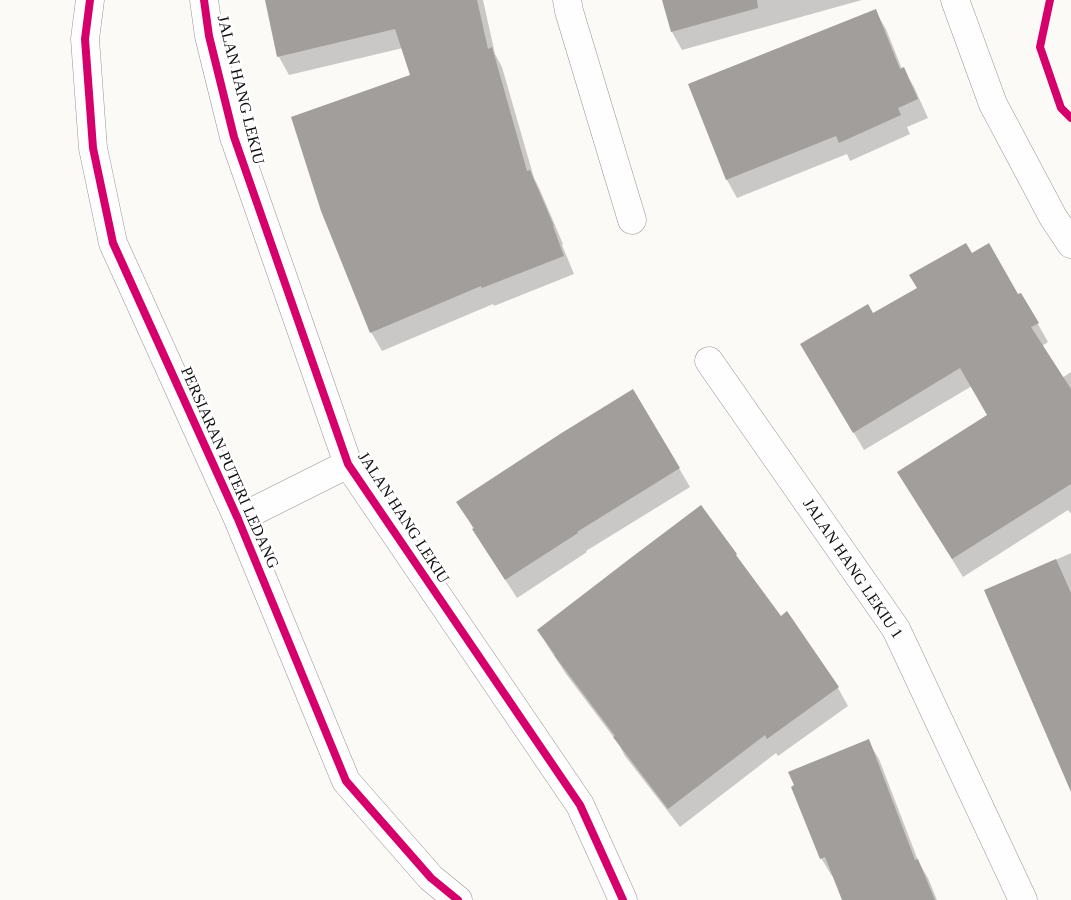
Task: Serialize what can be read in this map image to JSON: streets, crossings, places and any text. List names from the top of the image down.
{
  "streets": {
    "street": ["JALAN HANG LEKIU", "PERSIARAN PUTERI LEDANG", "JALAN HANG LEKIU 1"]
  }
}
